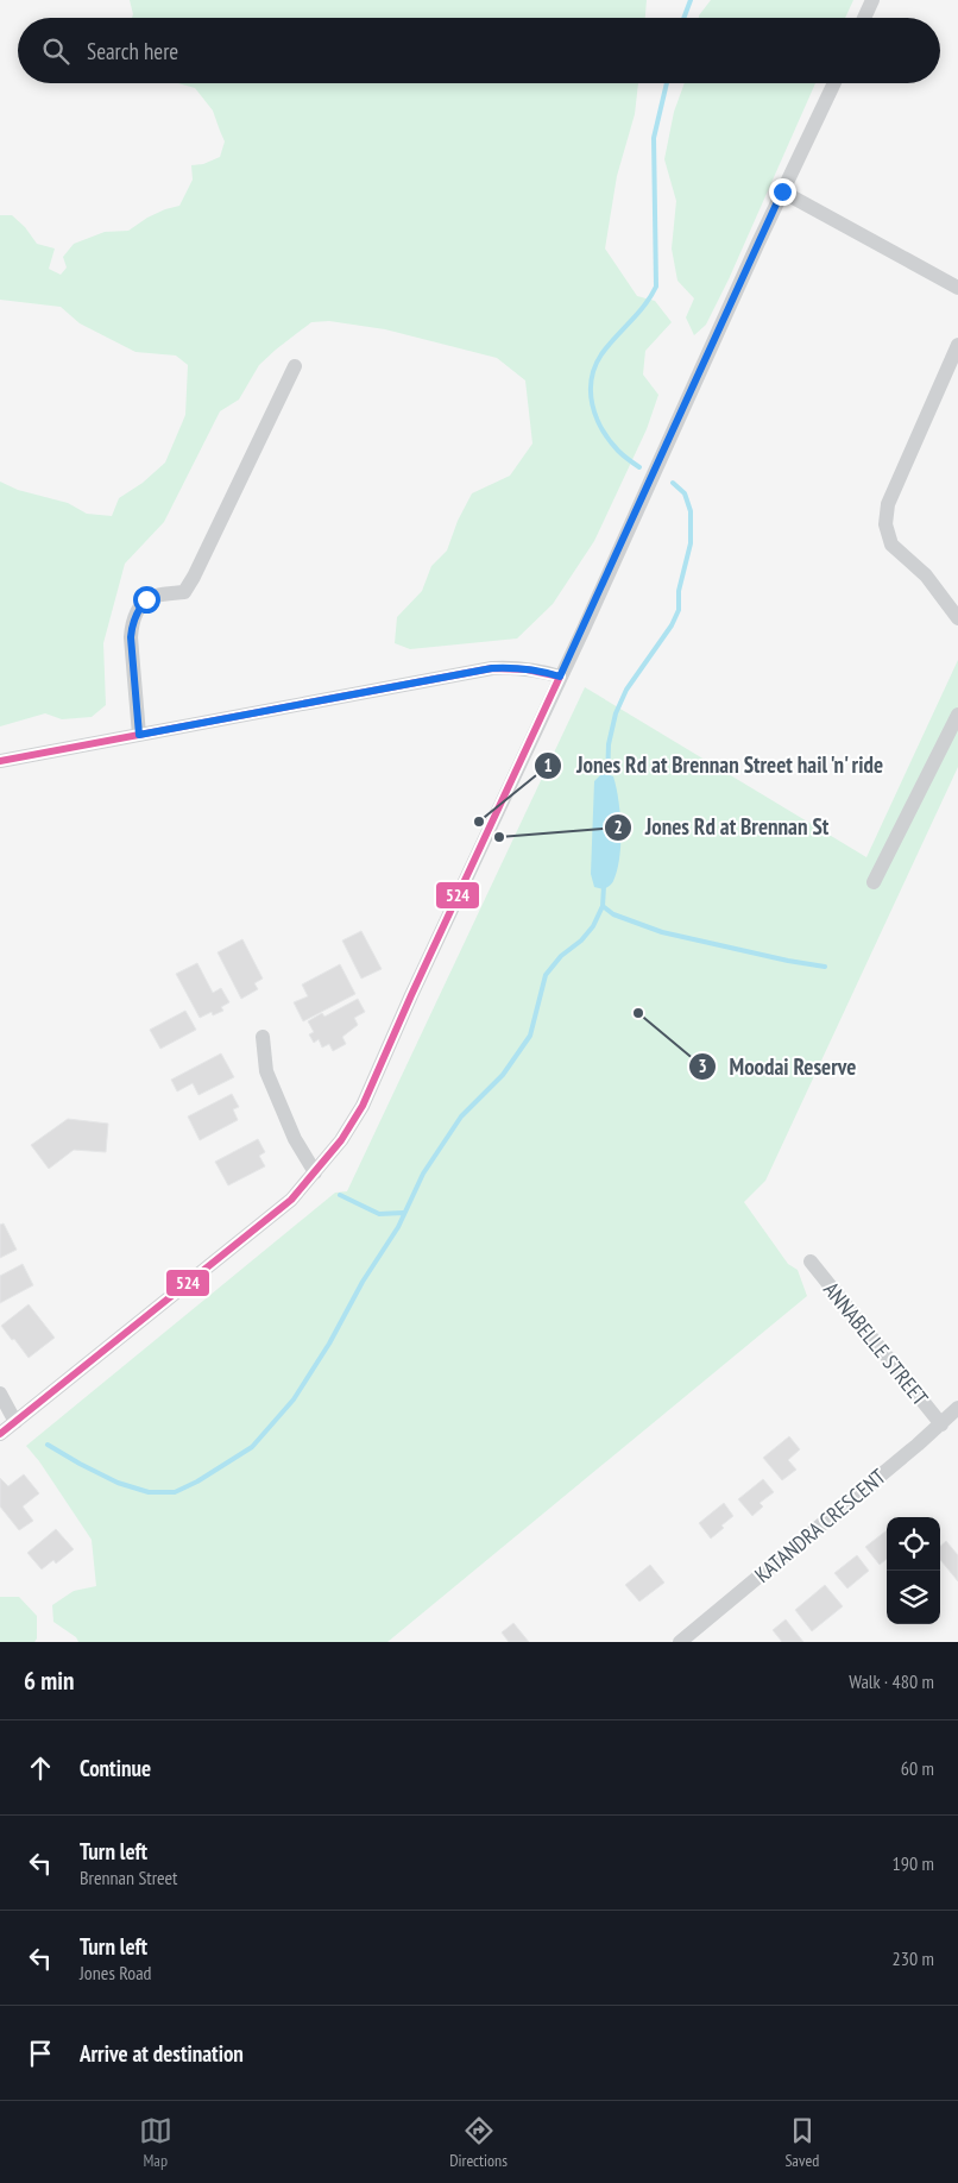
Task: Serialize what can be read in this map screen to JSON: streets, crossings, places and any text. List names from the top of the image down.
{
  "streets": {
    "street": ["ANNABELLE STREET", "KATANDRA CRESCENT"]
  },
  "crossings": [
    ["ANNABELLE STREET", "KATANDRA CRESCENT"]
  ],
  "places": ["Jones Rd at Brennan Street hail 'n' ride", "Jones Rd at Brennan St", "Moodai Reserve"],
  "lines": ["transit line 524"],
  "page": {
    "search": "Search here",
    "heading": ["6 min", "Walk · 480 m"],
    "list": [
      ["Continue", "60 m"],
      ["Turn left", "Brennan Street", "190 m"],
      ["Turn left", "Jones Road", "230 m"],
      "Arrive at destination"
    ],
    "nav": ["Map", "Directions", "Saved"]
  }
}
